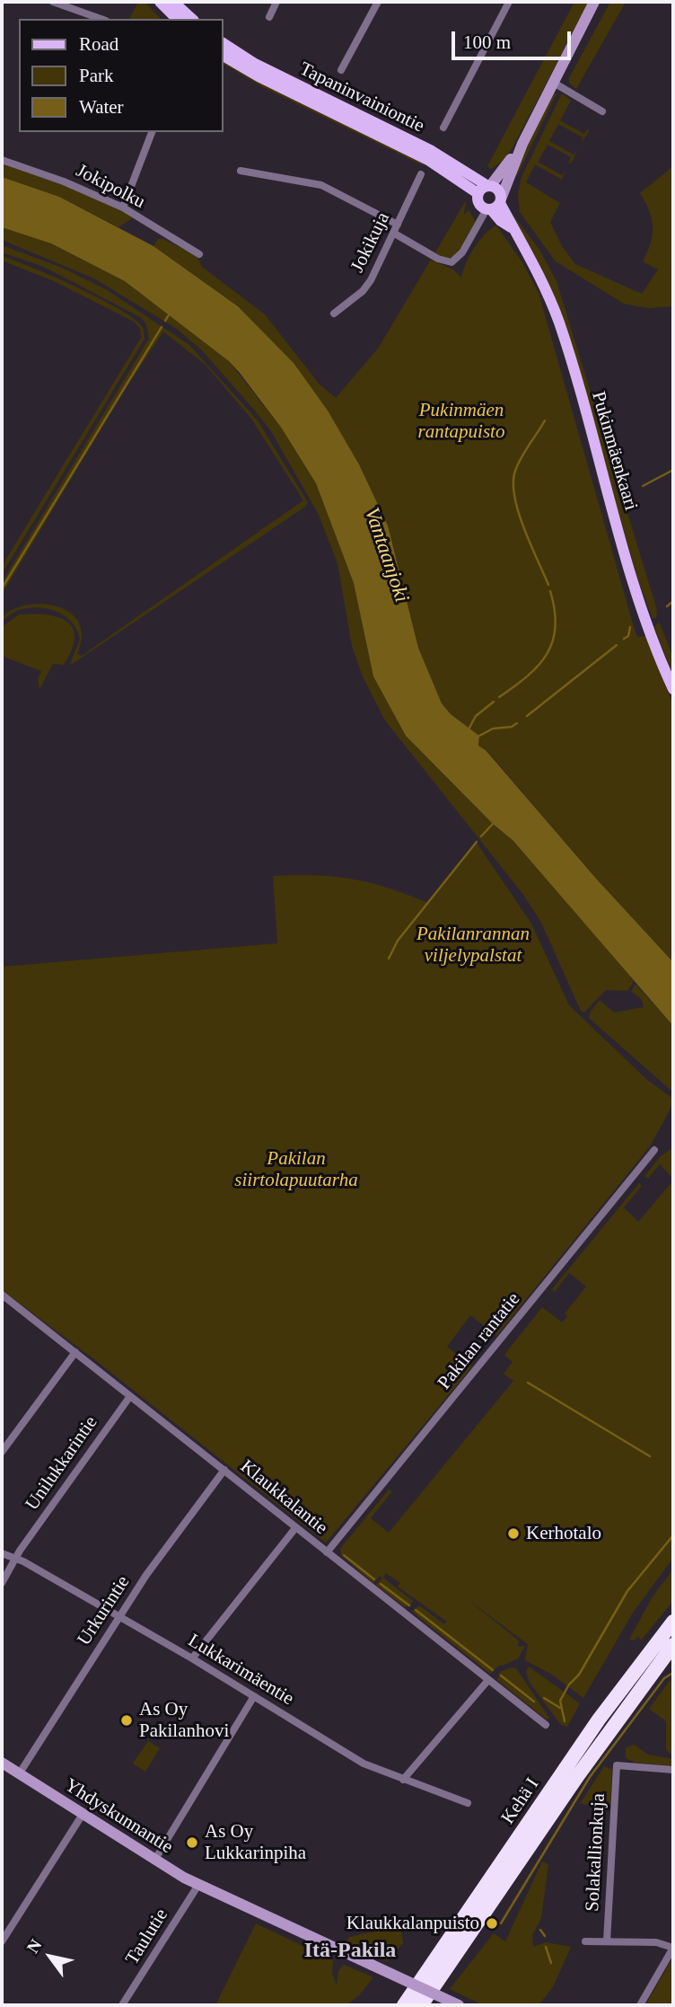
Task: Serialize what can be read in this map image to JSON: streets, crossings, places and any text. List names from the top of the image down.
{
  "streets": {
    "highway": ["Kehä I"],
    "main road": ["Tapaninvainiontie", "Pukinmäenkaari", "Yhdyskunnantie"],
    "street": [
      "Jokipolku",
      "Jokikuja",
      "Pakilan rantatie",
      "Unilukkarintie",
      "Klaukkalantie",
      "Urkurintie",
      "Lukkarimäentie",
      "Solakallionkuja",
      "Taulutie"
    ]
  },
  "crossings": [
    ["Tapaninvainiontie", "Pukinmäenkaari"],
    ["Pakilan rantatie", "Klaukkalantie"],
    ["Unilukkarintie", "Klaukkalantie"],
    ["Unilukkarintie", "Lukkarimäentie"],
    ["Klaukkalantie", "Urkurintie"],
    ["Urkurintie", "Lukkarimäentie"],
    ["Urkurintie", "Yhdyskunnantie"],
    ["Yhdyskunnantie", "Taulutie"]
  ],
  "districts": ["Itä-Pakila"],
  "water": ["Vantaanjoki"],
  "parks": ["Pukinmäen rantapuisto", "Pakilanrannan viljelypalstat", "Pakilan siirtolapuutarha"],
  "places": [
    "Kerhotalo",
    "As Oy Pakilanhovi",
    "As Oy Lukkarinpiha",
    "Klaukkalanpuisto"
  ],
  "legend": ["Road", "Park", "Water"],
  "scale_bar": "100 m",
  "north": "top left"
}
